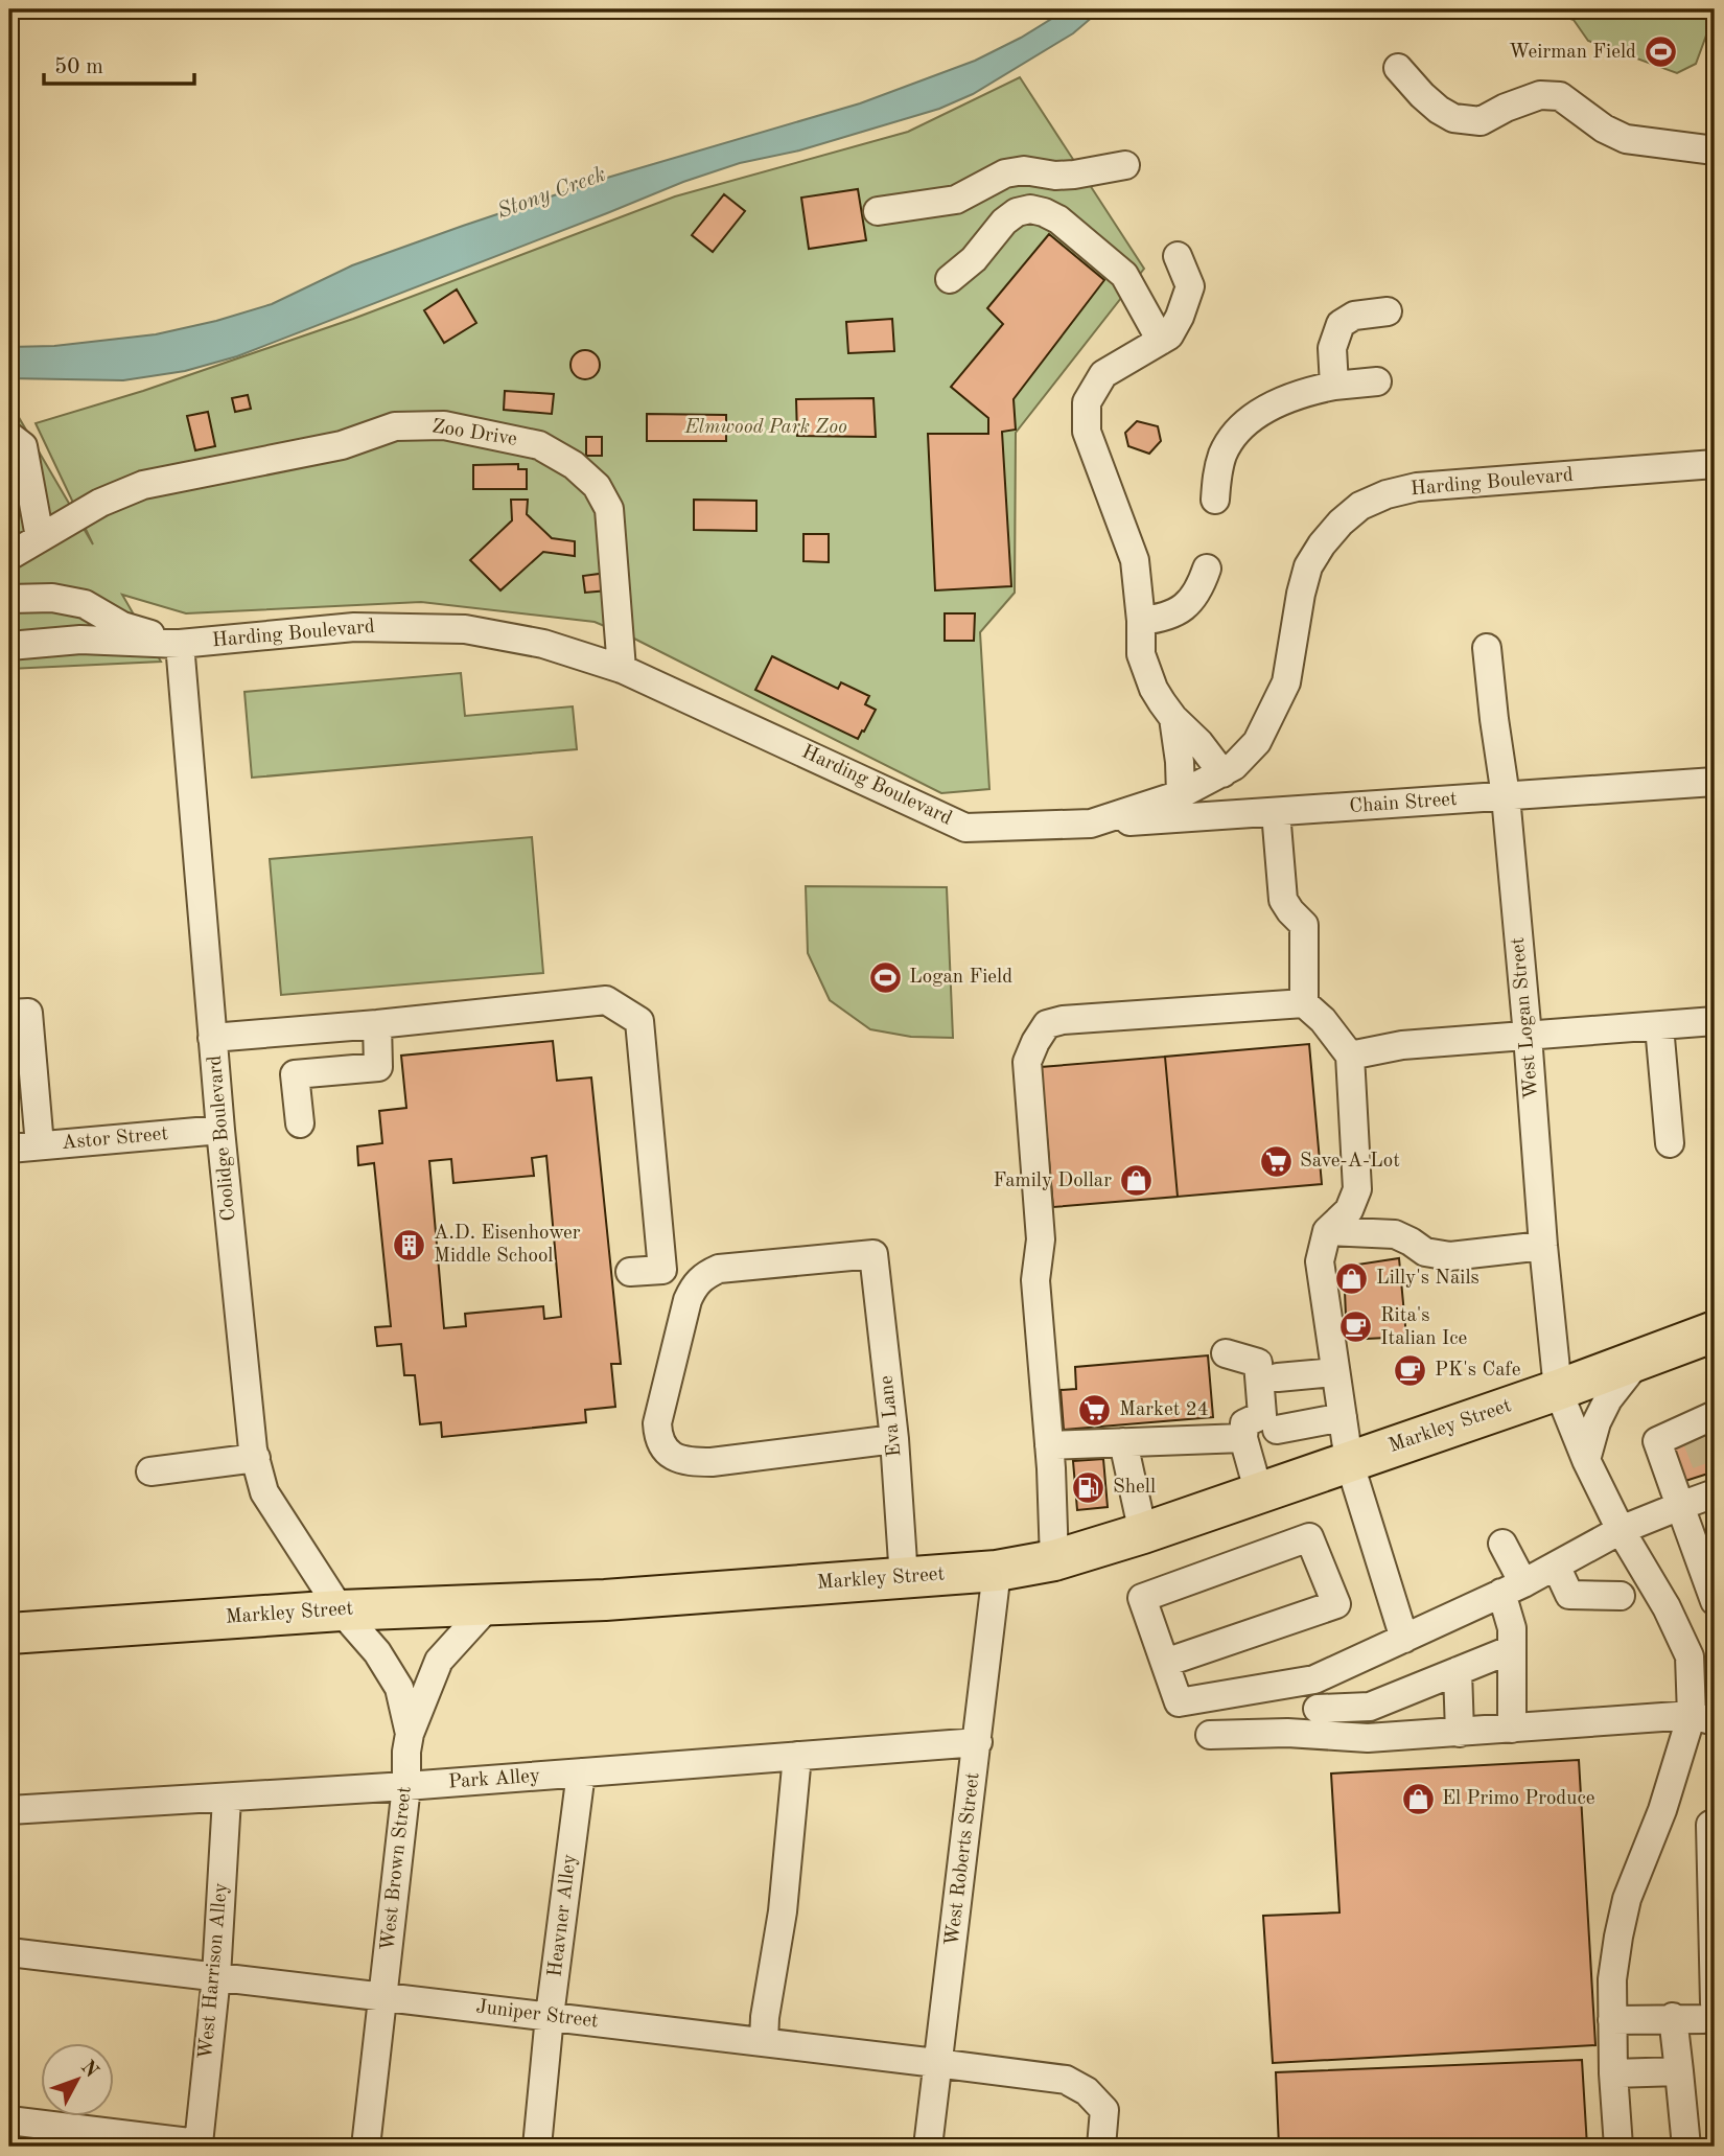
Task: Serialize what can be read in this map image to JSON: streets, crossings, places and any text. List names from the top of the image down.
{
  "streets": {
    "highway": ["Markley Street"],
    "street": [
      "Zoo Drive",
      "Harding Boulevard",
      "Chain Street",
      "West Logan Street",
      "Coolidge Boulevard",
      "Astor Street",
      "Eva Lane",
      "Park Alley",
      "West Roberts Street",
      "West Brown Street",
      "Heavner Alley",
      "West Harrison Alley",
      "Juniper Street"
    ]
  },
  "crossings": [
    ["Zoo Drive", "Harding Boulevard"],
    ["Harding Boulevard", "Chain Street"],
    ["Harding Boulevard", "Coolidge Boulevard"],
    ["Chain Street", "West Logan Street"],
    ["West Logan Street", "Markley Street"],
    ["Coolidge Boulevard", "Astor Street"],
    ["Coolidge Boulevard", "Markley Street"],
    ["Coolidge Boulevard", "West Brown Street"],
    ["Eva Lane", "Markley Street"],
    ["Markley Street", "West Roberts Street"],
    ["Markley Street", "West Brown Street"],
    ["Park Alley", "West Roberts Street"],
    ["Park Alley", "West Brown Street"],
    ["Park Alley", "Heavner Alley"],
    ["Park Alley", "West Harrison Alley"],
    ["West Roberts Street", "Juniper Street"],
    ["West Brown Street", "Juniper Street"],
    ["Heavner Alley", "Juniper Street"],
    ["West Harrison Alley", "Juniper Street"]
  ],
  "water": ["Stony Creek"],
  "parks": ["Elmwood Park Zoo"],
  "places": {
    "sports": ["Weirman Field", "Logan Field"],
    "supermarket": ["Save-A-Lot", "Market 24"],
    "shop": ["Family Dollar", "Lilly's Nails", "El Primo Produce"],
    "building": ["A.D. Eisenhower Middle School"],
    "cafe": ["Rita's Italian Ice", "PK's Cafe"],
    "fuel station": ["Shell"]
  },
  "scale_bar": "50 m",
  "north": "top right"
}
